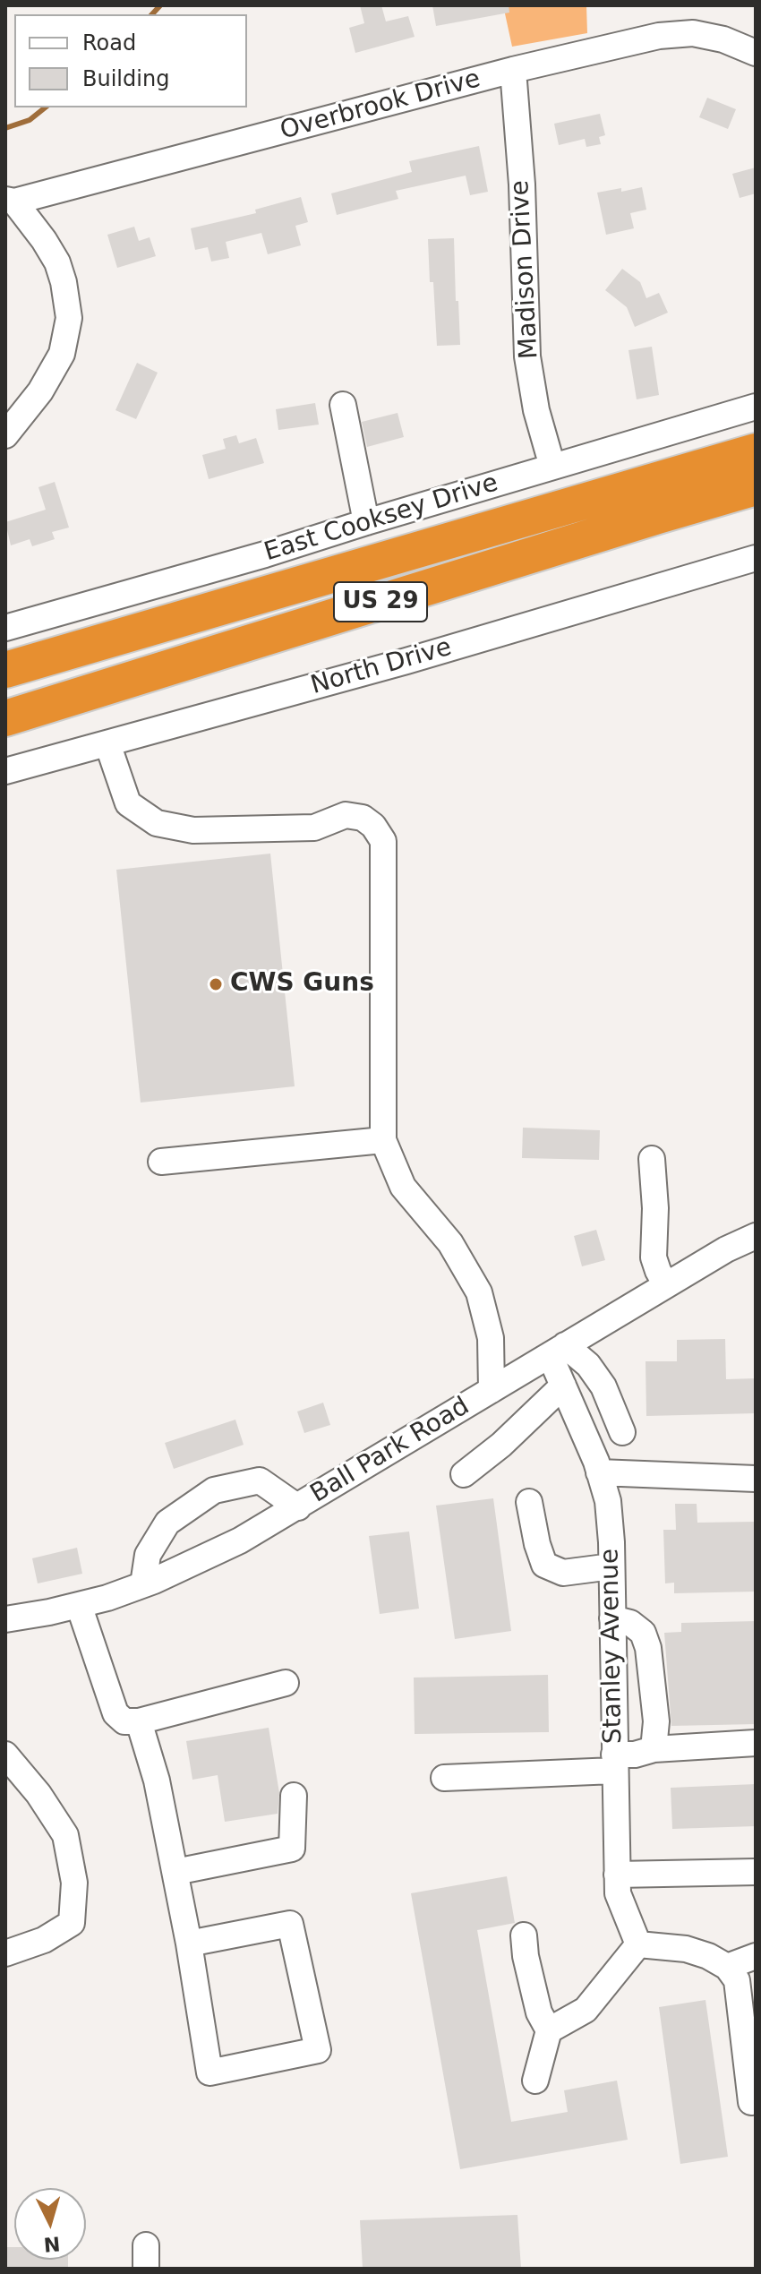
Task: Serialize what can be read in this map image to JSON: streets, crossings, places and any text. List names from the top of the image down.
{
  "streets": {
    "highway": ["US 29"],
    "street": [
      "Overbrook Drive",
      "Madison Drive",
      "East Cooksey Drive",
      "North Drive",
      "Ball Park Road",
      "Stanley Avenue"
    ]
  },
  "crossings": [
    ["Overbrook Drive", "Madison Drive"],
    ["Madison Drive", "East Cooksey Drive"],
    ["Ball Park Road", "Stanley Avenue"]
  ],
  "places": ["CWS Guns"],
  "legend": ["Road", "Building"],
  "north": "bottom"
}
